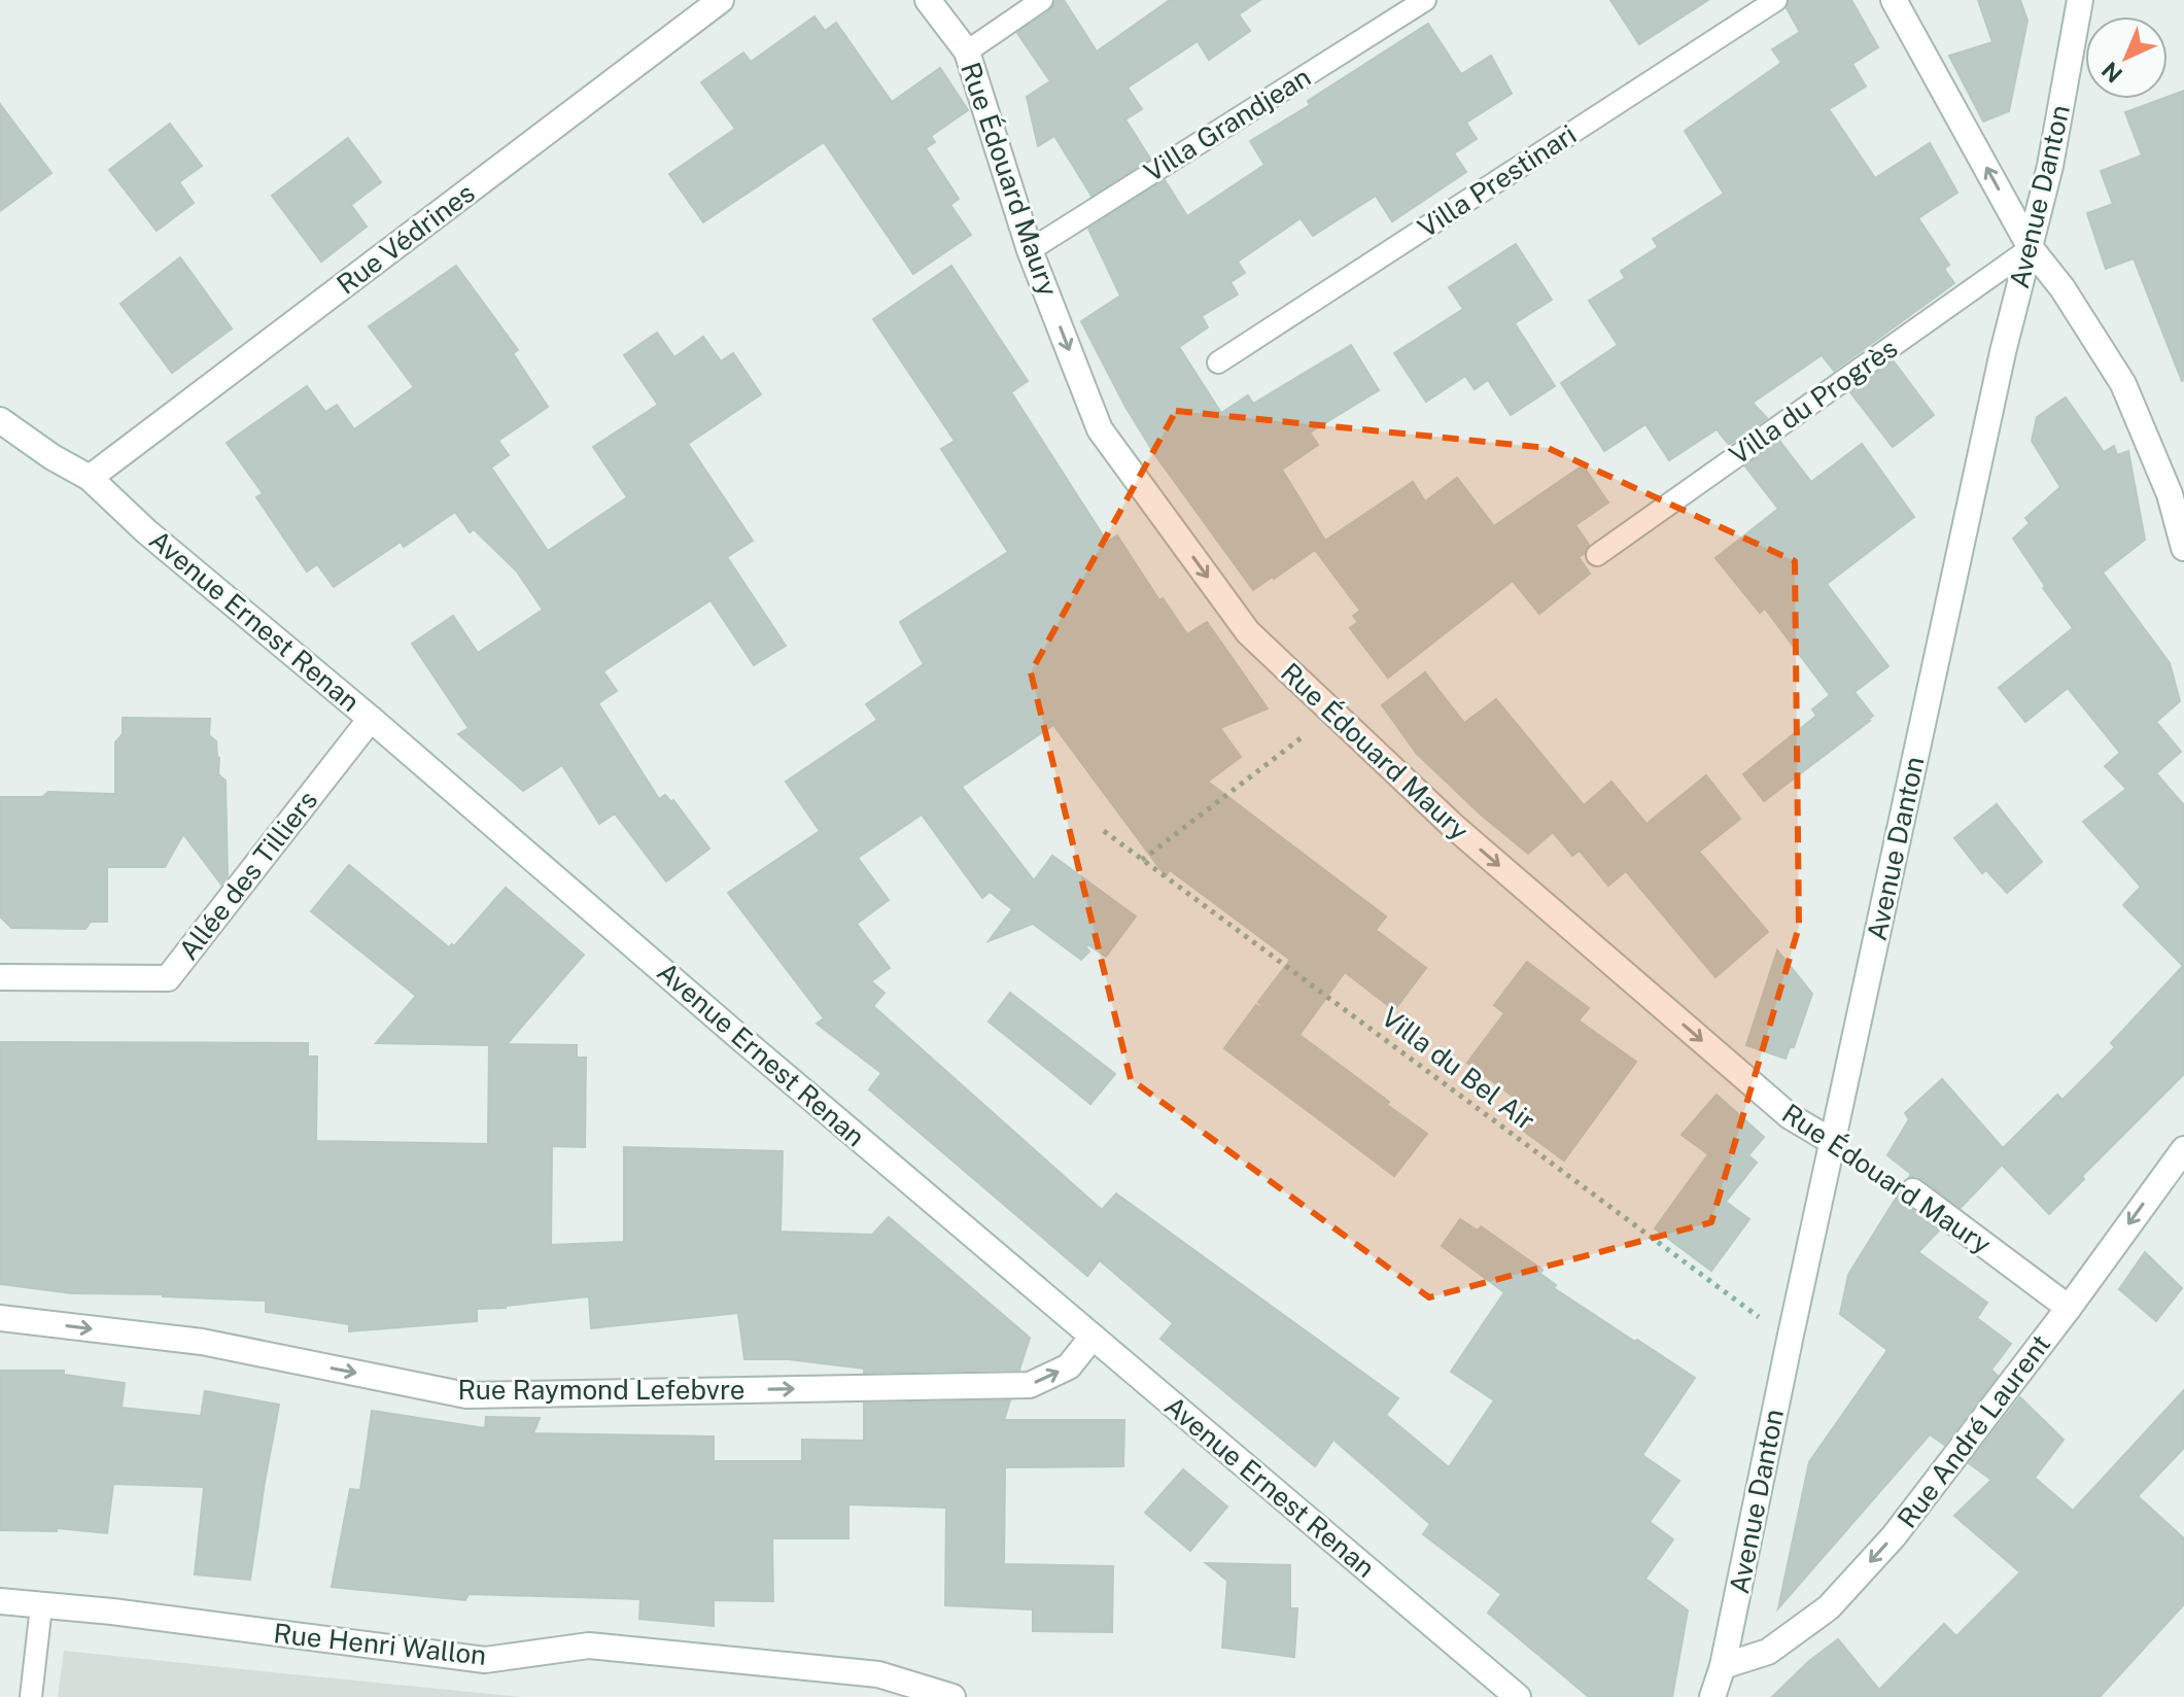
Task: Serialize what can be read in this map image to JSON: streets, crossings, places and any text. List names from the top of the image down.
{
  "streets": {
    "street": [
      "Rue Édouard Maury",
      "Avenue Danton",
      "Rue Védrines",
      "Avenue Ernest Renan",
      "Allée des Tilliers",
      "Rue Raymond Lefebvre",
      "Rue André Laurent",
      "Rue Henri Wallon"
    ],
    "lane": ["Villa Grandjean", "Villa Prestinari", "Villa du Progrès"],
    "path": ["Villa du Bel Air"]
  },
  "crossings": [
    ["Villa Grandjean", "Rue Édouard Maury"],
    ["Rue Édouard Maury", "Avenue Danton"],
    ["Rue Édouard Maury", "Rue André Laurent"],
    ["Avenue Danton", "Villa du Progrès"],
    ["Avenue Danton", "Villa du Bel Air"],
    ["Avenue Danton", "Rue André Laurent"],
    ["Rue Védrines", "Avenue Ernest Renan"],
    ["Avenue Ernest Renan", "Allée des Tilliers"],
    ["Avenue Ernest Renan", "Rue Raymond Lefebvre"]
  ],
  "one_way": ["Rue Édouard Maury", "Rue Raymond Lefebvre", "Rue André Laurent"],
  "north": "bottom left"
}
